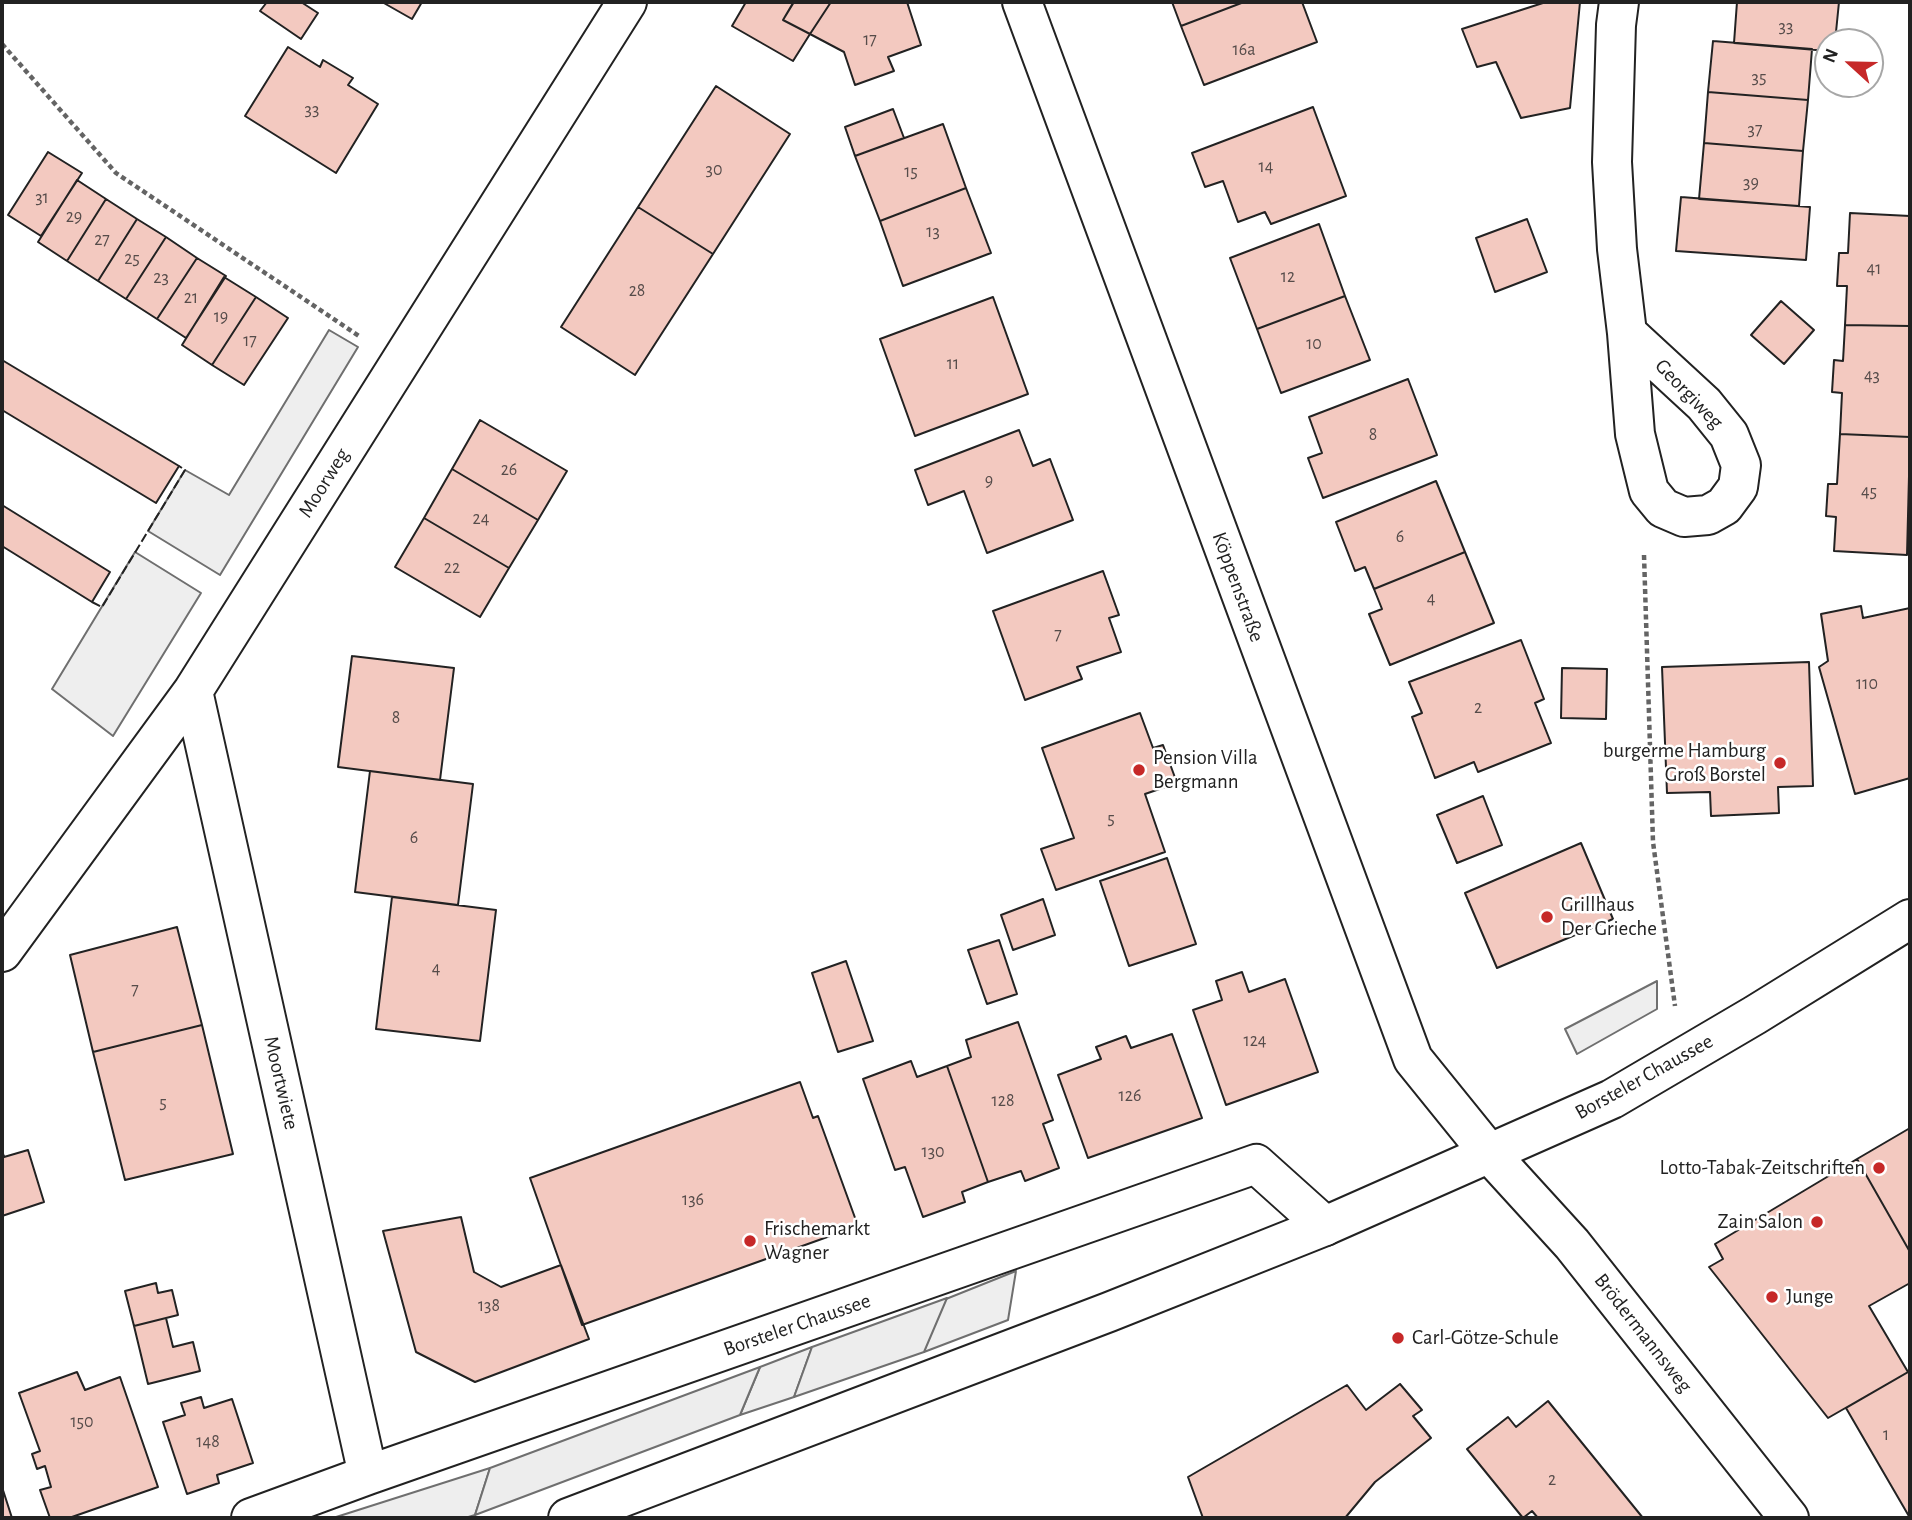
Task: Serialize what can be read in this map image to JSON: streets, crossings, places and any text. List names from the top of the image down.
{
  "streets": {
    "street": [
      "Georgiweg",
      "Moorweg",
      "Köppenstraße",
      "Borsteler Chaussee",
      "Moortwiete",
      "Brödermannsweg"
    ]
  },
  "crossings": [
    ["Moorweg", "Moortwiete"],
    ["Köppenstraße", "Borsteler Chaussee"],
    ["Köppenstraße", "Brödermannsweg"],
    ["Borsteler Chaussee", "Moortwiete"],
    ["Borsteler Chaussee", "Brödermannsweg"]
  ],
  "places": [
    "burgerme Hamburg Groß Borstel",
    "Pension Villa Bergmann",
    "Grillhaus Der Grieche",
    "Lotto-Tabak-Zeitschriften",
    "Zain Salon",
    "Frischemarkt Wagner",
    "Junge",
    "Carl-Götze-Schule"
  ],
  "house_numbers": [
    "33",
    "17",
    "16a",
    "35",
    "33",
    "37",
    "14",
    "30",
    "15",
    "39",
    "31",
    "29",
    "13",
    "27",
    "25",
    "41",
    "12",
    "23",
    "28",
    "21",
    "19",
    "17",
    "10",
    "11",
    "43",
    "8",
    "26",
    "9",
    "45",
    "24",
    "6",
    "22",
    "4",
    "7",
    "110",
    "2",
    "8",
    "5",
    "6",
    "4",
    "7",
    "124",
    "126",
    "128",
    "5",
    "130",
    "136",
    "138",
    "150",
    "1",
    "148",
    "2"
  ],
  "north": "left"
}
